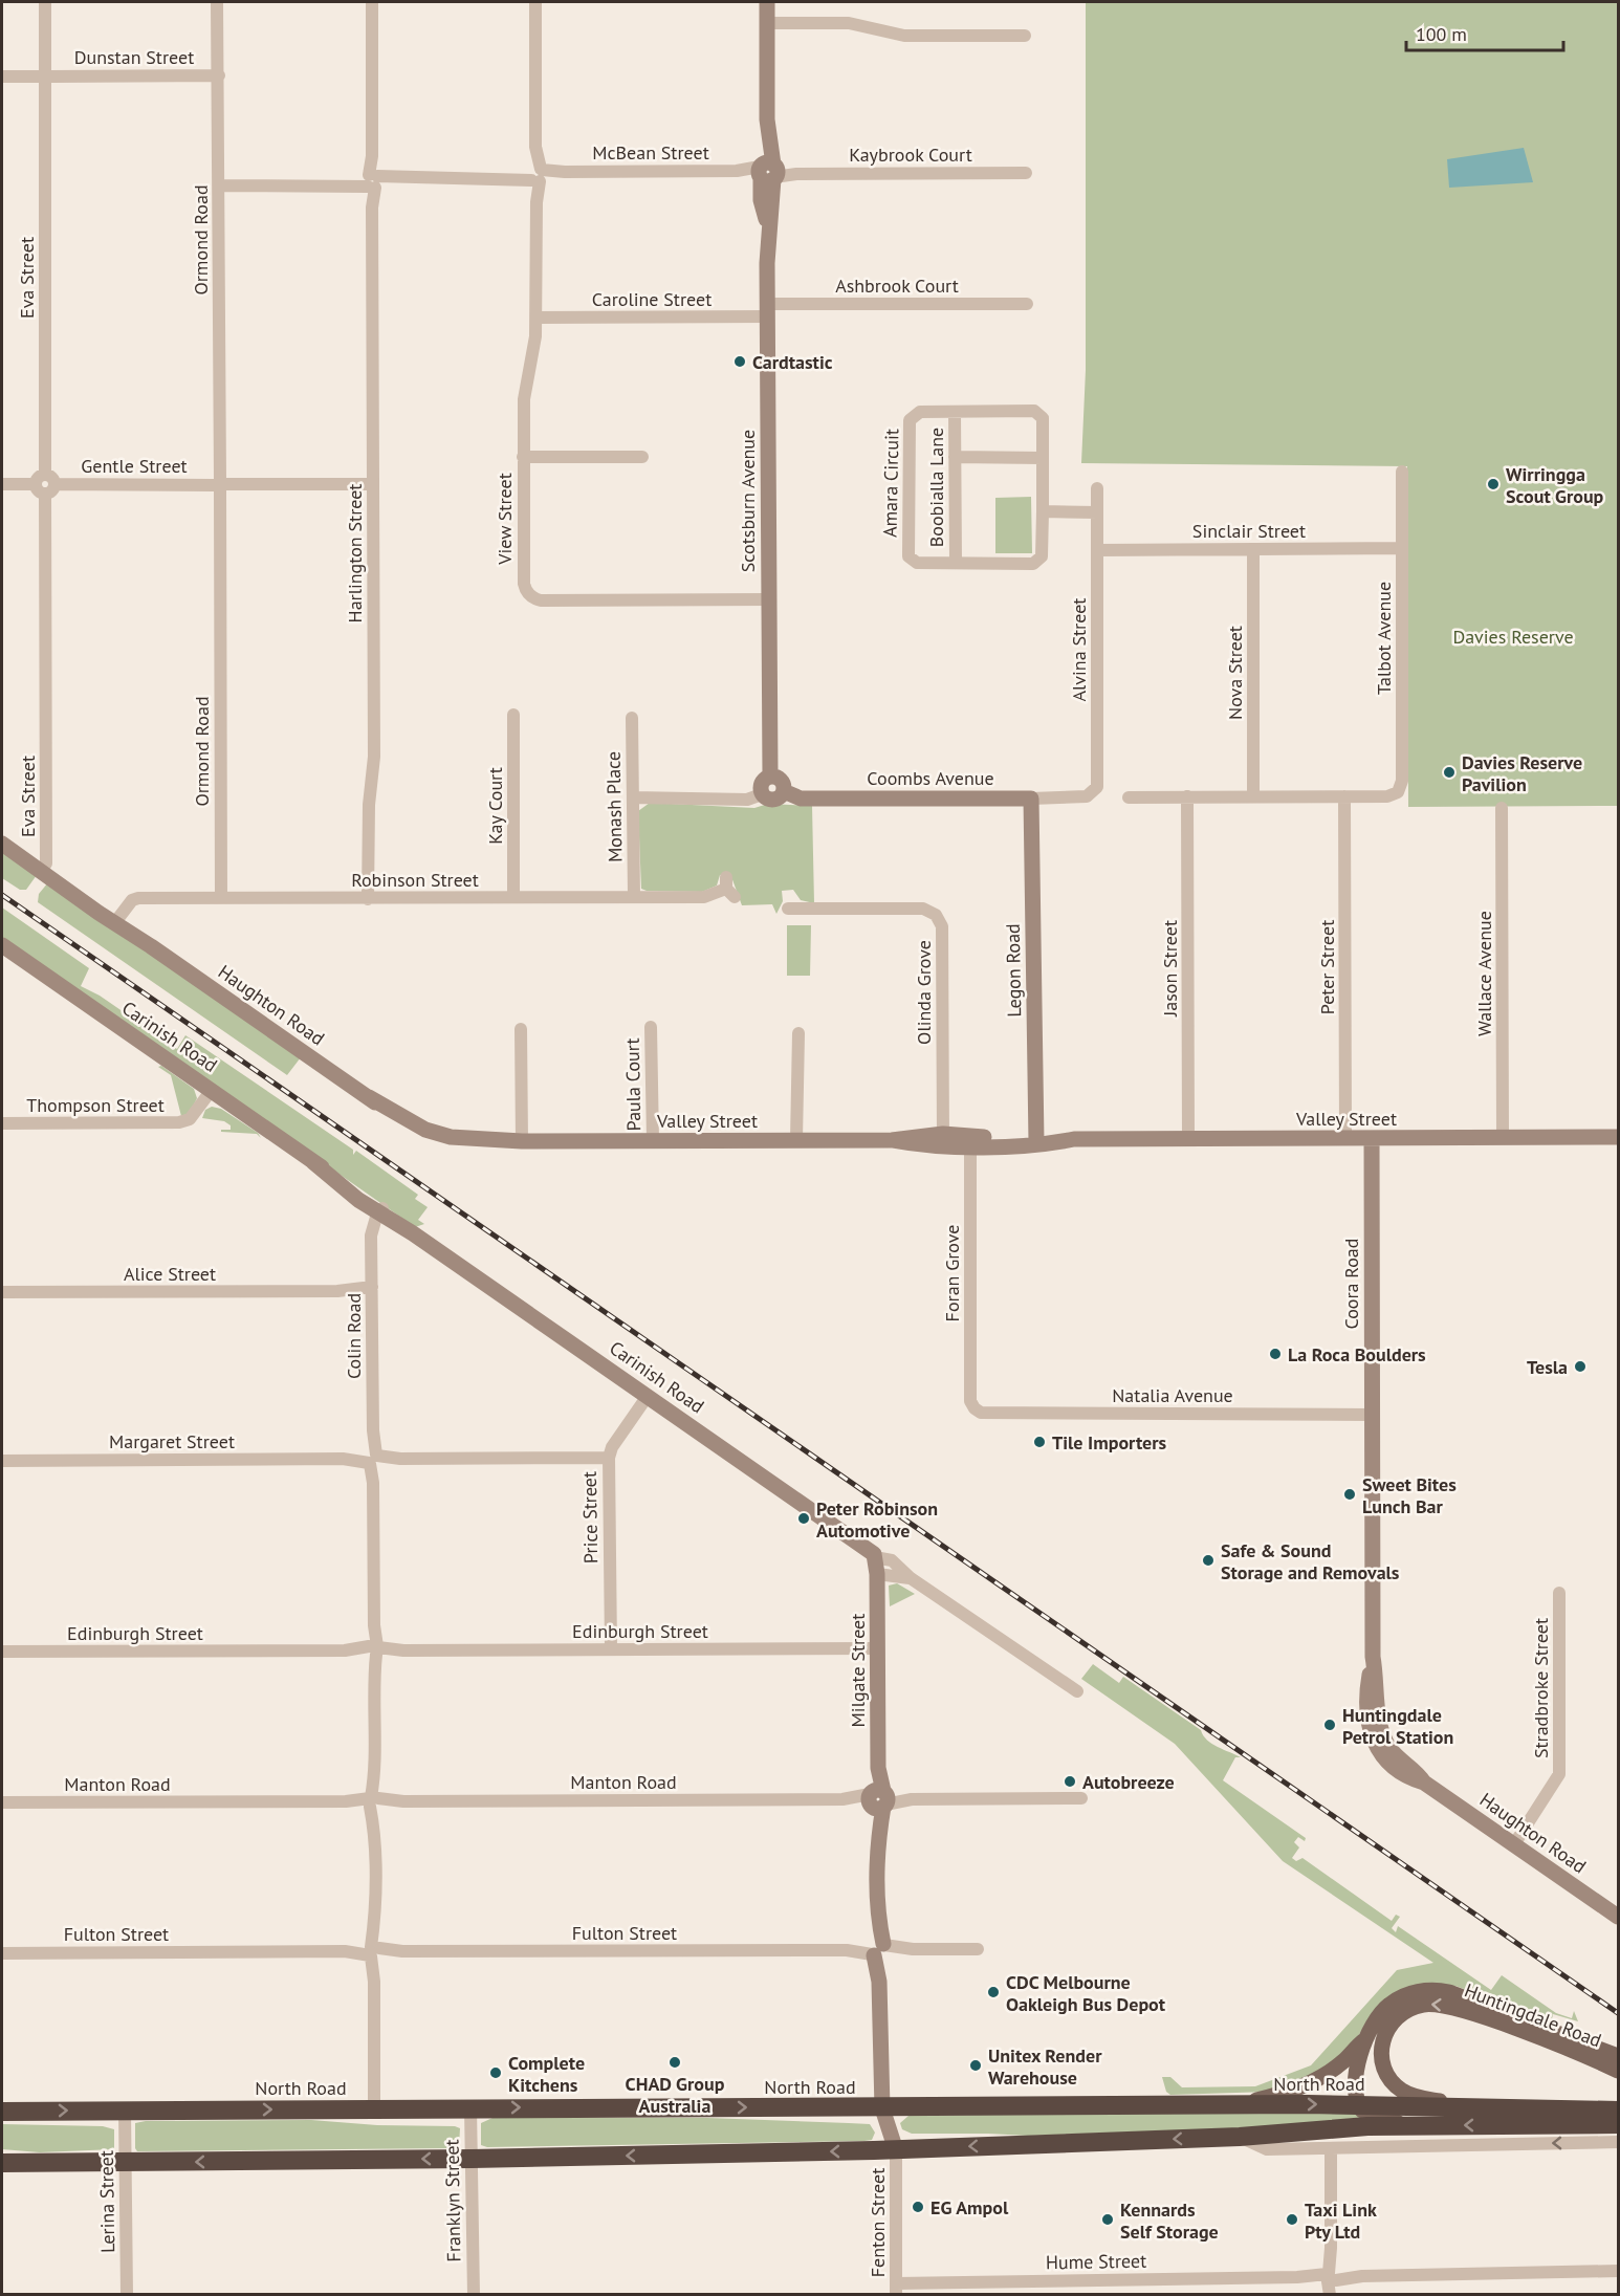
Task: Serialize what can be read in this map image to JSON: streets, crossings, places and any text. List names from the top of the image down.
{
  "streets": {
    "highway": ["North Road"],
    "main road": ["Huntingdale Road"],
    "street": [
      "Dunstan Street",
      "McBean Street",
      "Kaybrook Court",
      "Ormond Road",
      "Eva Street",
      "Ashbrook Court",
      "Caroline Street",
      "Gentle Street",
      "Amara Circuit",
      "Boobialla Lane",
      "Scotsburn Avenue",
      "View Street",
      "Sinclair Street",
      "Harlington Street",
      "Talbot Avenue",
      "Alvina Street",
      "Nova Street",
      "Coombs Avenue",
      "Kay Court",
      "Monash Place",
      "Robinson Street",
      "Peter Street",
      "Jason Street",
      "Legon Road",
      "Wallace Avenue",
      "Olinda Grove",
      "Haughton Road",
      "Carinish Road",
      "Paula Court",
      "Thompson Street",
      "Valley Street",
      "Alice Street",
      "Foran Grove",
      "Coora Road",
      "Colin Road",
      "Natalia Avenue",
      "Margaret Street",
      "Price Street",
      "Edinburgh Street",
      "Milgate Street",
      "Stradbroke Street",
      "Manton Road",
      "Fulton Street",
      "Franklyn Street",
      "Lerina Street",
      "Fenton Street",
      "Hume Street"
    ]
  },
  "crossings": [
    ["Dunstan Street", "Ormond Road"],
    ["Dunstan Street", "Eva Street"],
    ["McBean Street", "Kaybrook Court"],
    ["McBean Street", "Ormond Road"],
    ["McBean Street", "Scotsburn Avenue"],
    ["McBean Street", "View Street"],
    ["McBean Street", "Harlington Street"],
    ["Kaybrook Court", "Scotsburn Avenue"],
    ["Ormond Road", "Gentle Street"],
    ["Ormond Road", "Robinson Street"],
    ["Eva Street", "Gentle Street"],
    ["Eva Street", "Haughton Road"],
    ["Ashbrook Court", "Caroline Street"],
    ["Ashbrook Court", "Scotsburn Avenue"],
    ["Caroline Street", "Scotsburn Avenue"],
    ["Caroline Street", "View Street"],
    ["Gentle Street", "Harlington Street"],
    ["Amara Circuit", "Boobialla Lane"],
    ["Scotsburn Avenue", "View Street"],
    ["Scotsburn Avenue", "Coombs Avenue"],
    ["Sinclair Street", "Talbot Avenue"],
    ["Sinclair Street", "Alvina Street"],
    ["Sinclair Street", "Nova Street"],
    ["Harlington Street", "Robinson Street"],
    ["Talbot Avenue", "Peter Street"],
    ["Alvina Street", "Coombs Avenue"],
    ["Coombs Avenue", "Legon Road"],
    ["Kay Court", "Robinson Street"],
    ["Monash Place", "Robinson Street"],
    ["Robinson Street", "Haughton Road"],
    ["Peter Street", "Valley Street"],
    ["Jason Street", "Valley Street"],
    ["Legon Road", "Valley Street"],
    ["Wallace Avenue", "Valley Street"],
    ["Olinda Grove", "Valley Street"],
    ["Haughton Road", "Valley Street"],
    ["Haughton Road", "Coora Road"],
    ["Haughton Road", "Stradbroke Street"],
    ["Carinish Road", "Thompson Street"],
    ["Carinish Road", "Colin Road"],
    ["Carinish Road", "Price Street"],
    ["Carinish Road", "Milgate Street"],
    ["Paula Court", "Valley Street"],
    ["Valley Street", "Foran Grove"],
    ["Valley Street", "Coora Road"],
    ["Alice Street", "Colin Road"],
    ["Foran Grove", "Natalia Avenue"],
    ["Coora Road", "Natalia Avenue"],
    ["Colin Road", "Margaret Street"],
    ["Colin Road", "Edinburgh Street"],
    ["Colin Road", "Manton Road"],
    ["Colin Road", "Fulton Street"],
    ["Colin Road", "North Road"],
    ["Margaret Street", "Price Street"],
    ["Price Street", "Edinburgh Street"],
    ["Edinburgh Street", "Milgate Street"],
    ["Milgate Street", "Manton Road"],
    ["Milgate Street", "Fulton Street"],
    ["Milgate Street", "North Road"],
    ["Milgate Street", "Fenton Street"],
    ["Huntingdale Road", "North Road"],
    ["North Road", "Franklyn Street"],
    ["North Road", "Lerina Street"],
    ["Fenton Street", "Hume Street"]
  ],
  "parks": ["Davies Reserve"],
  "places": [
    "Cardtastic",
    "Wirringga Scout Group",
    "Davies Reserve Pavilion",
    "La Roca Boulders",
    "Tesla",
    "Tile Importers",
    "Sweet Bites Lunch Bar",
    "Peter Robinson Automotive",
    "Safe & Sound Storage and Removals",
    "Huntingdale Petrol Station",
    "Autobreeze",
    "CDC Melbourne Oakleigh Bus Depot",
    "CHAD Group Australia",
    "Unitex Render Warehouse",
    "Complete Kitchens",
    "EG Ampol",
    "Kennards Self Storage",
    "Taxi Link Pty Ltd"
  ],
  "scale_bar": "100 m"
}
